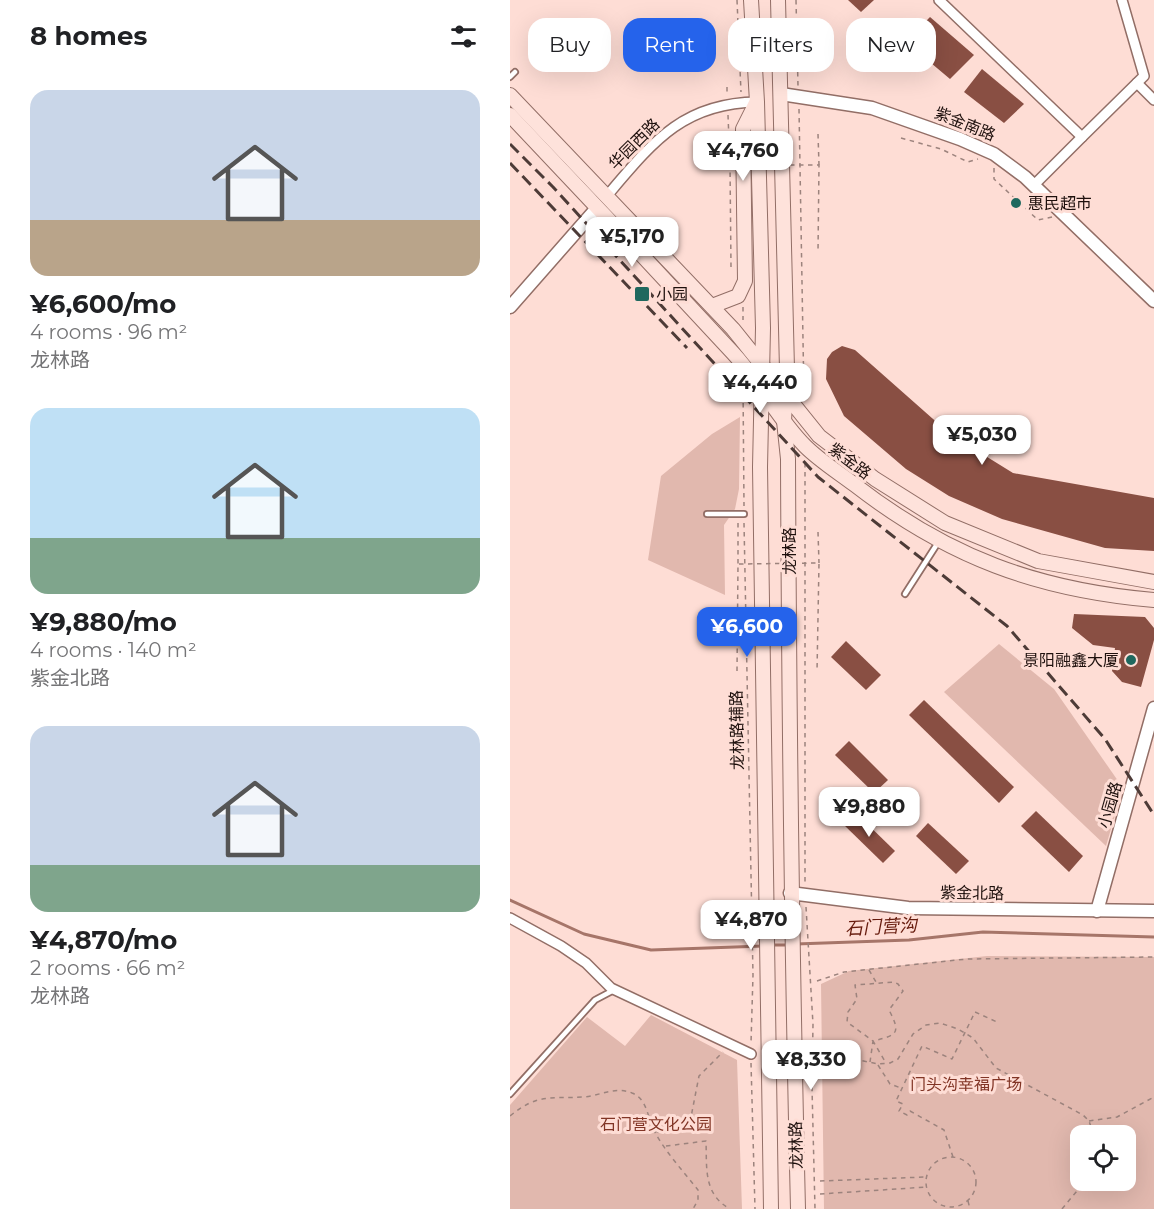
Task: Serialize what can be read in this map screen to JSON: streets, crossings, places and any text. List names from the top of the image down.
{
  "streets": {
    "main road": ["紫金路", "龙林路"],
    "street": [
      "紫金南路",
      "华园西路",
      "小园路",
      "紫金北路"
    ],
    "path": ["龙林路辅路"]
  },
  "crossings": [
    ["紫金南路", "龙林路"],
    ["华园西路", "紫金路"],
    ["华园西路", "龙林路"],
    ["紫金路", "龙林路"],
    ["龙林路", "紫金北路"],
    ["小园路", "紫金北路"]
  ],
  "water": ["石门营沟"],
  "parks": ["门头沟幸福广场", "石门营文化公园"],
  "places": {
    "other": ["惠民超市", "景阳融鑫大厦"],
    "transit": ["小园"]
  },
  "page": {
    "heading": "8 homes",
    "chip": [
      "Buy",
      "Rent",
      "Filters",
      "New"
    ],
    "list": [
      {
        "name": "¥6,600/mo",
        "note": "4 rooms · 96 m² · 龙林路"
      },
      {
        "name": "¥9,880/mo",
        "note": "4 rooms · 140 m² · 紫金北路"
      },
      {
        "name": "¥4,870/mo",
        "note": "2 rooms · 66 m² · 龙林路"
      }
    ],
    "price": [
      "¥4,760",
      "¥5,170",
      "¥4,440",
      "¥5,030",
      "¥6,600",
      "¥9,880",
      "¥4,870",
      "¥8,330"
    ]
  }
}
